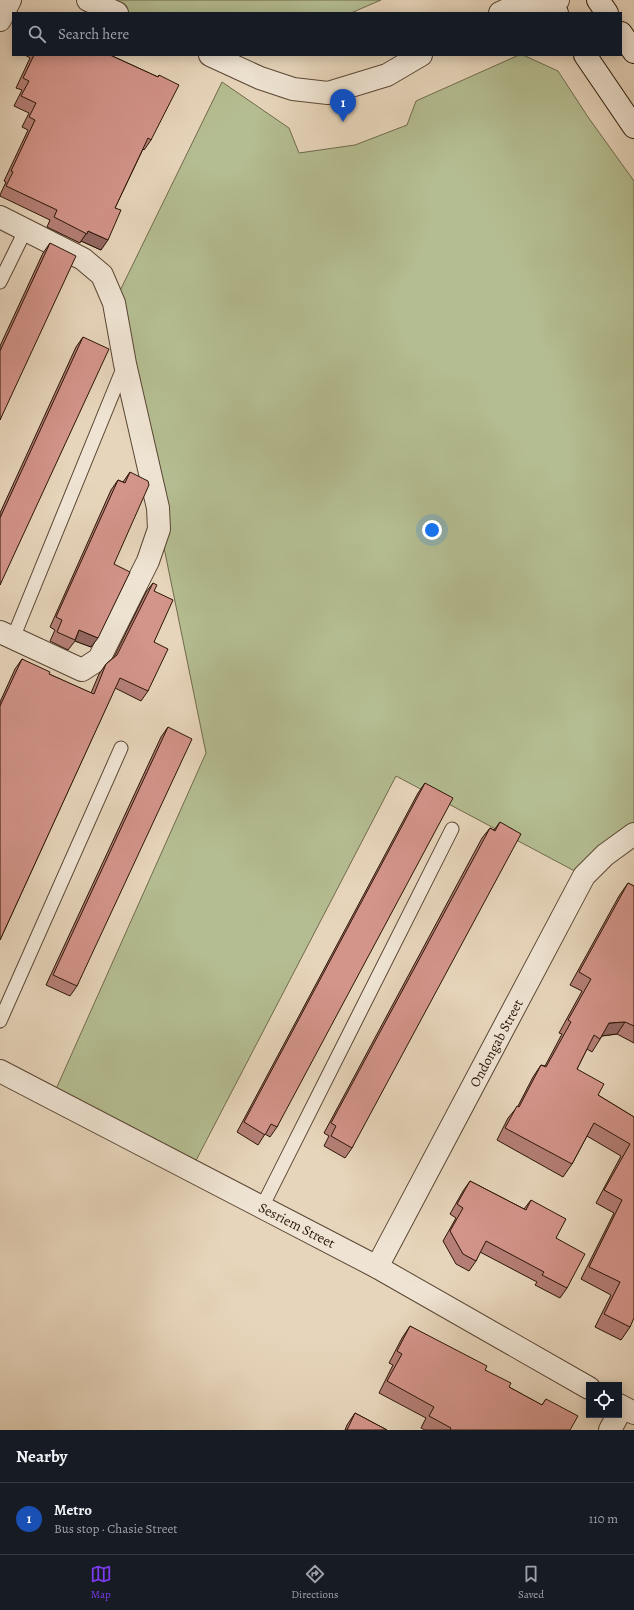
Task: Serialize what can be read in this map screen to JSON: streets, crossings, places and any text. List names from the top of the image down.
{
  "streets": {
    "street": ["Ondongab Street", "Sesriem Street"]
  },
  "crossings": [
    ["Ondongab Street", "Sesriem Street"]
  ],
  "page": {
    "search": "Search here",
    "pins": "1",
    "heading": "Nearby",
    "list": [
      {
        "mark": "1",
        "name": "Metro",
        "note": "Bus stop · Chasie Street",
        "value": "110 m"
      }
    ],
    "nav": ["Map", "Directions", "Saved"]
  }
}
